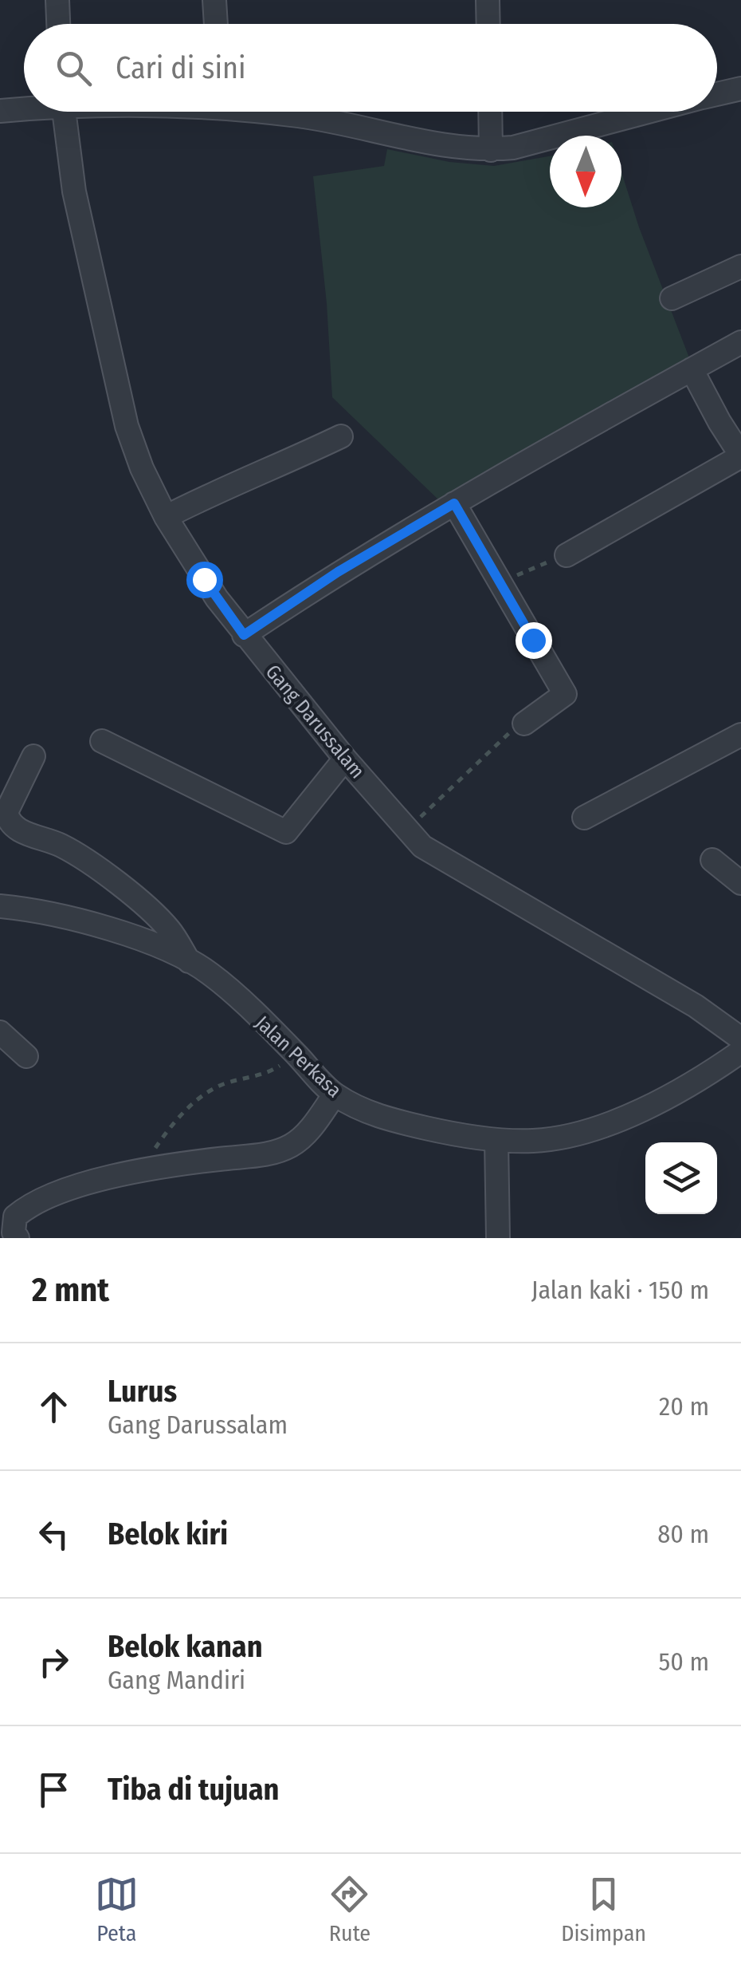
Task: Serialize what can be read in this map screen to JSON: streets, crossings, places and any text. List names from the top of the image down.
{
  "streets": {
    "street": ["Gang Darussalam", "Jalan Perkasa"]
  },
  "north": "bottom",
  "page": {
    "search": "Cari di sini",
    "heading": ["2 mnt", "Jalan kaki · 150 m"],
    "list": [
      ["Lurus", "Gang Darussalam", "20 m"],
      ["Belok kiri", "80 m"],
      ["Belok kanan", "Gang Mandiri", "50 m"],
      "Tiba di tujuan"
    ],
    "nav": ["Peta", "Rute", "Disimpan"]
  }
}
